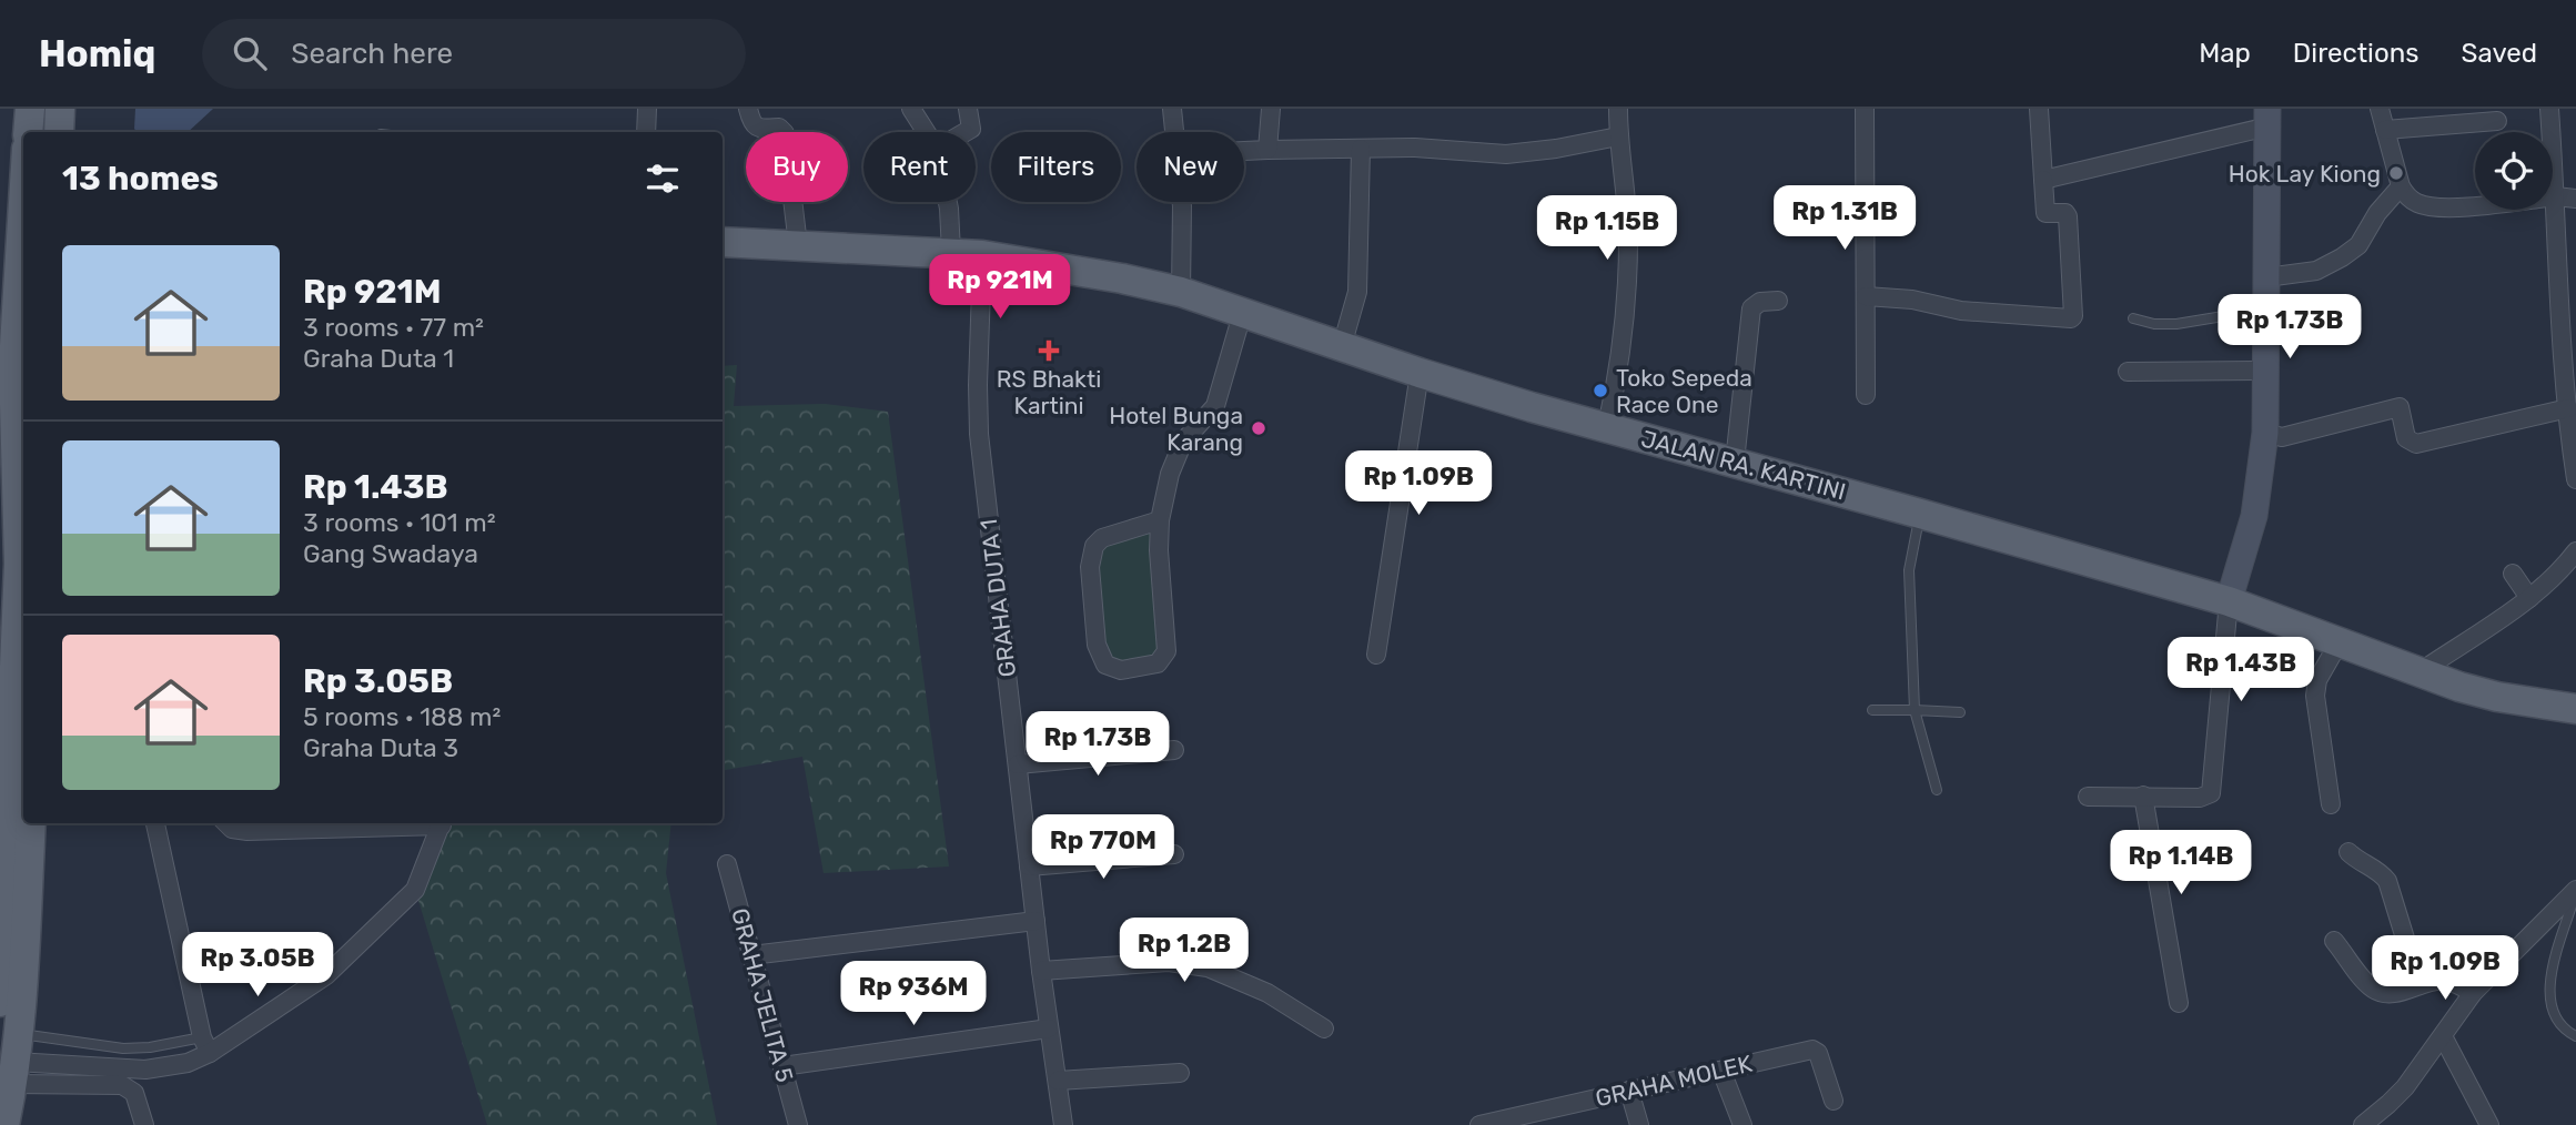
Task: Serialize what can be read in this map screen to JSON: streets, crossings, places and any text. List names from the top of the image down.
{
  "streets": {
    "main road": ["JALAN RA. KARTINI"],
    "street": ["GRAHA DUTA 1", "GRAHA JELITA 5", "GRAHA MOLEK"]
  },
  "crossings": [
    ["JALAN RA. KARTINI", "GRAHA DUTA 1"]
  ],
  "places": {
    "other": ["Hok Lay Kiong", "Toko Sepeda Race One", "Hotel Bunga Karang"],
    "health": ["RS Bhakti Kartini"]
  },
  "page": {
    "header": "Homiq",
    "search": "Search here",
    "nav": ["Map", "Directions", "Saved"],
    "chip": [
      "Buy",
      "Rent",
      "Filters",
      "New"
    ],
    "heading": "13 homes",
    "price": [
      "Rp 1.31B",
      "Rp 1.15B",
      "Rp 921M",
      "Rp 1.73B",
      "Rp 1.09B",
      "Rp 1.43B",
      "Rp 1.73B",
      "Rp 770M",
      "Rp 1.14B",
      "Rp 1.2B",
      "Rp 3.05B",
      "Rp 1.09B",
      "Rp 936M"
    ],
    "list": [
      {
        "name": "Rp 921M",
        "note": "3 rooms · 77 m² · Graha Duta 1"
      },
      {
        "name": "Rp 1.43B",
        "note": "3 rooms · 101 m² · Gang Swadaya"
      },
      {
        "name": "Rp 3.05B",
        "note": "5 rooms · 188 m² · Graha Duta 3"
      }
    ]
  }
}
